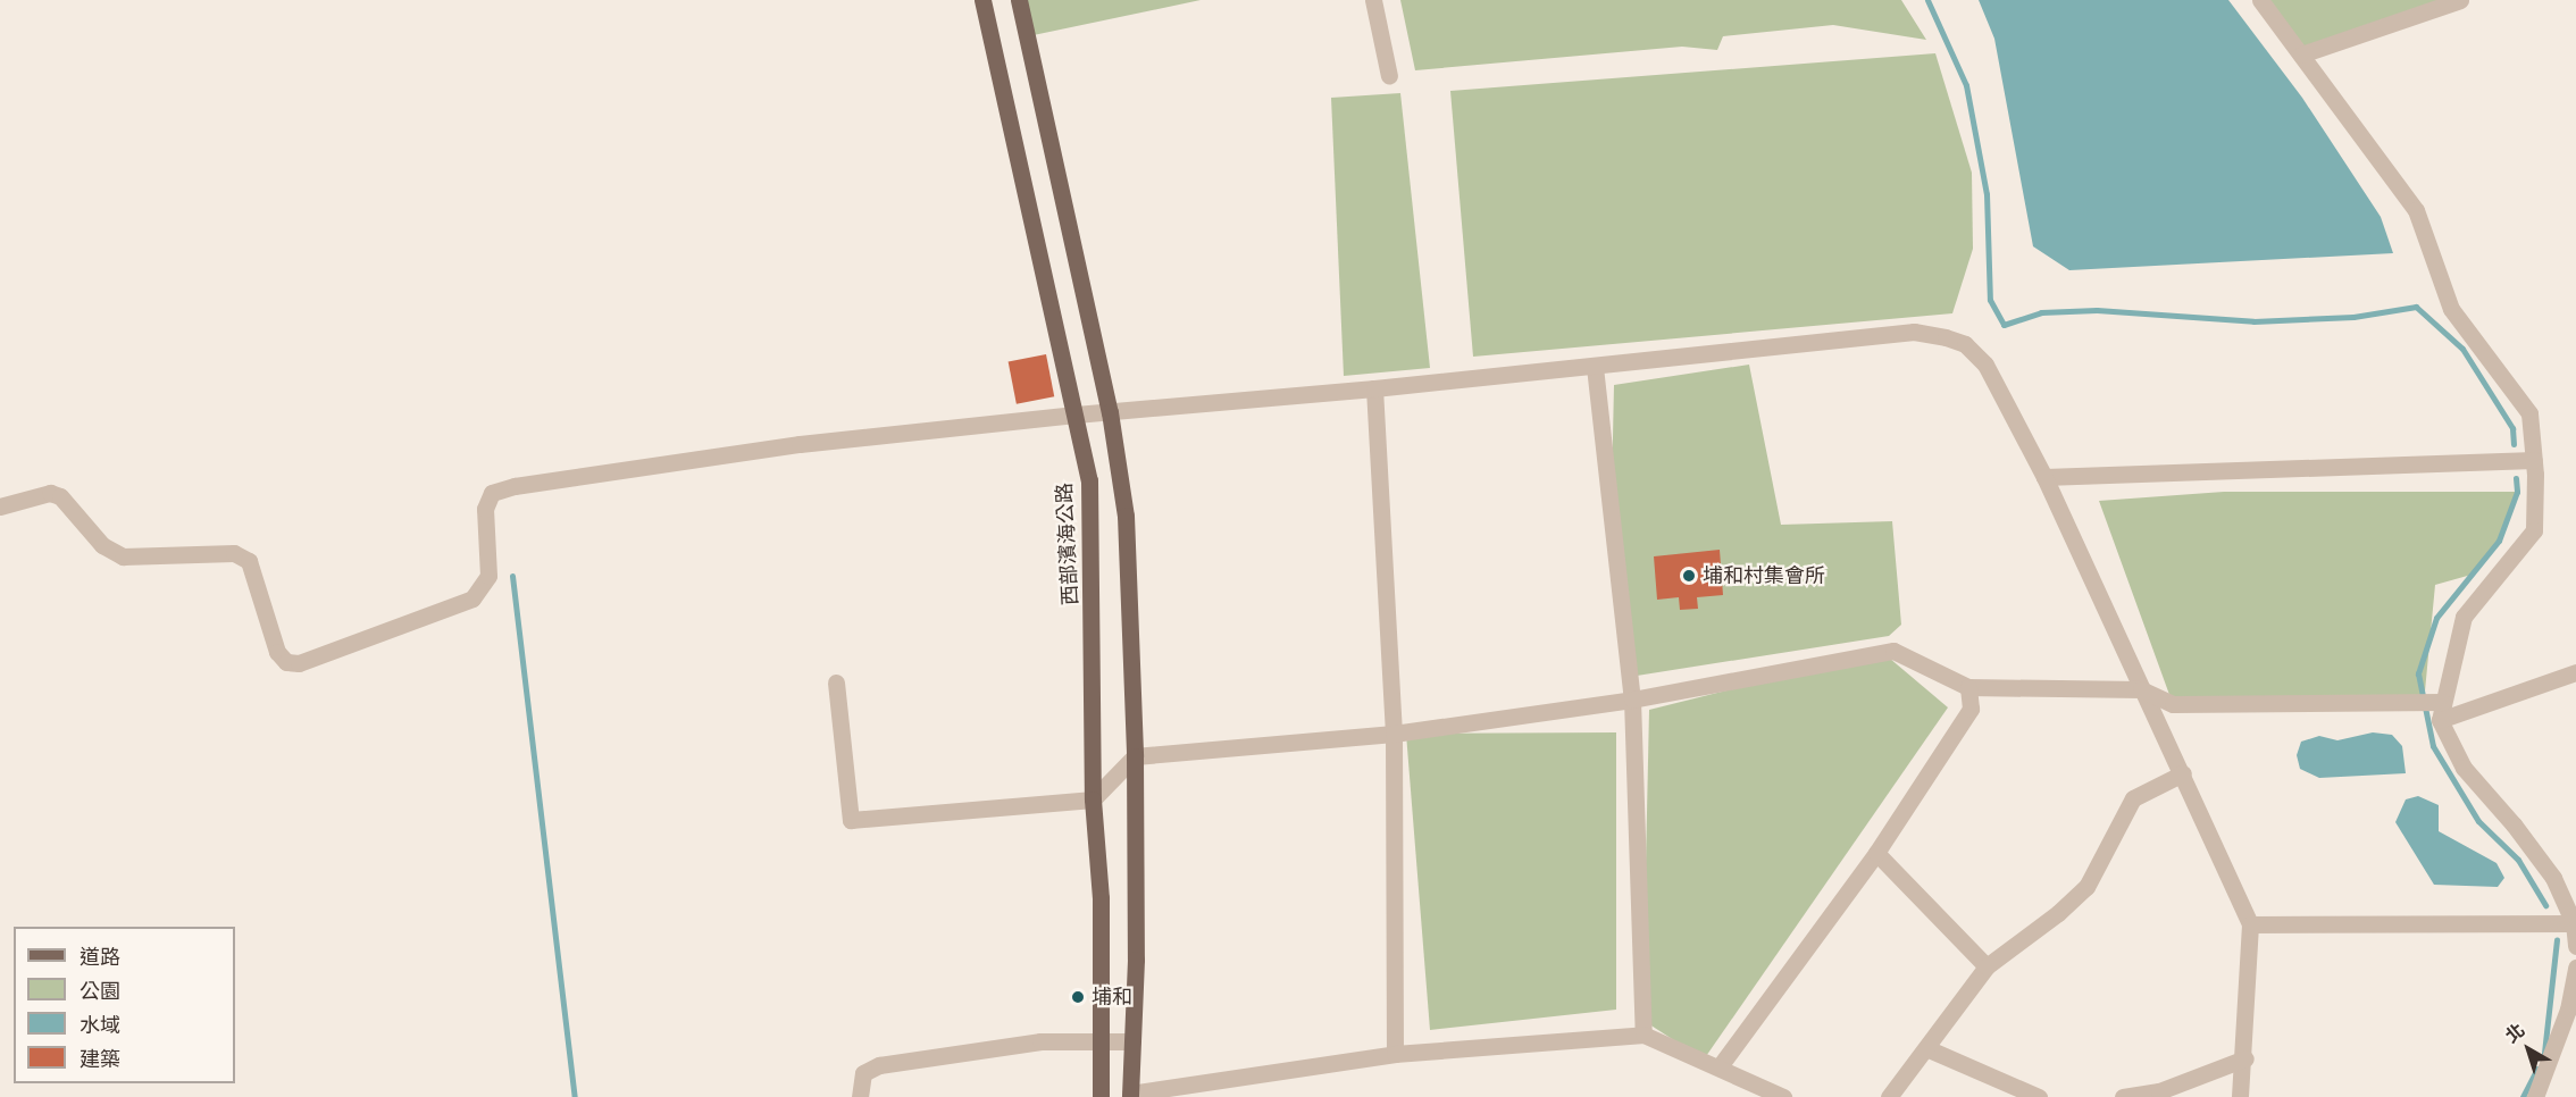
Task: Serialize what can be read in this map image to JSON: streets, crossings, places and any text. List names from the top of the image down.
{
  "streets": {
    "main road": ["西部濱海公路"]
  },
  "places": ["埔和村集會所", "埔和"],
  "legend": [
    "道路",
    "公園",
    "水域",
    "建築"
  ],
  "north": "top left"
}
